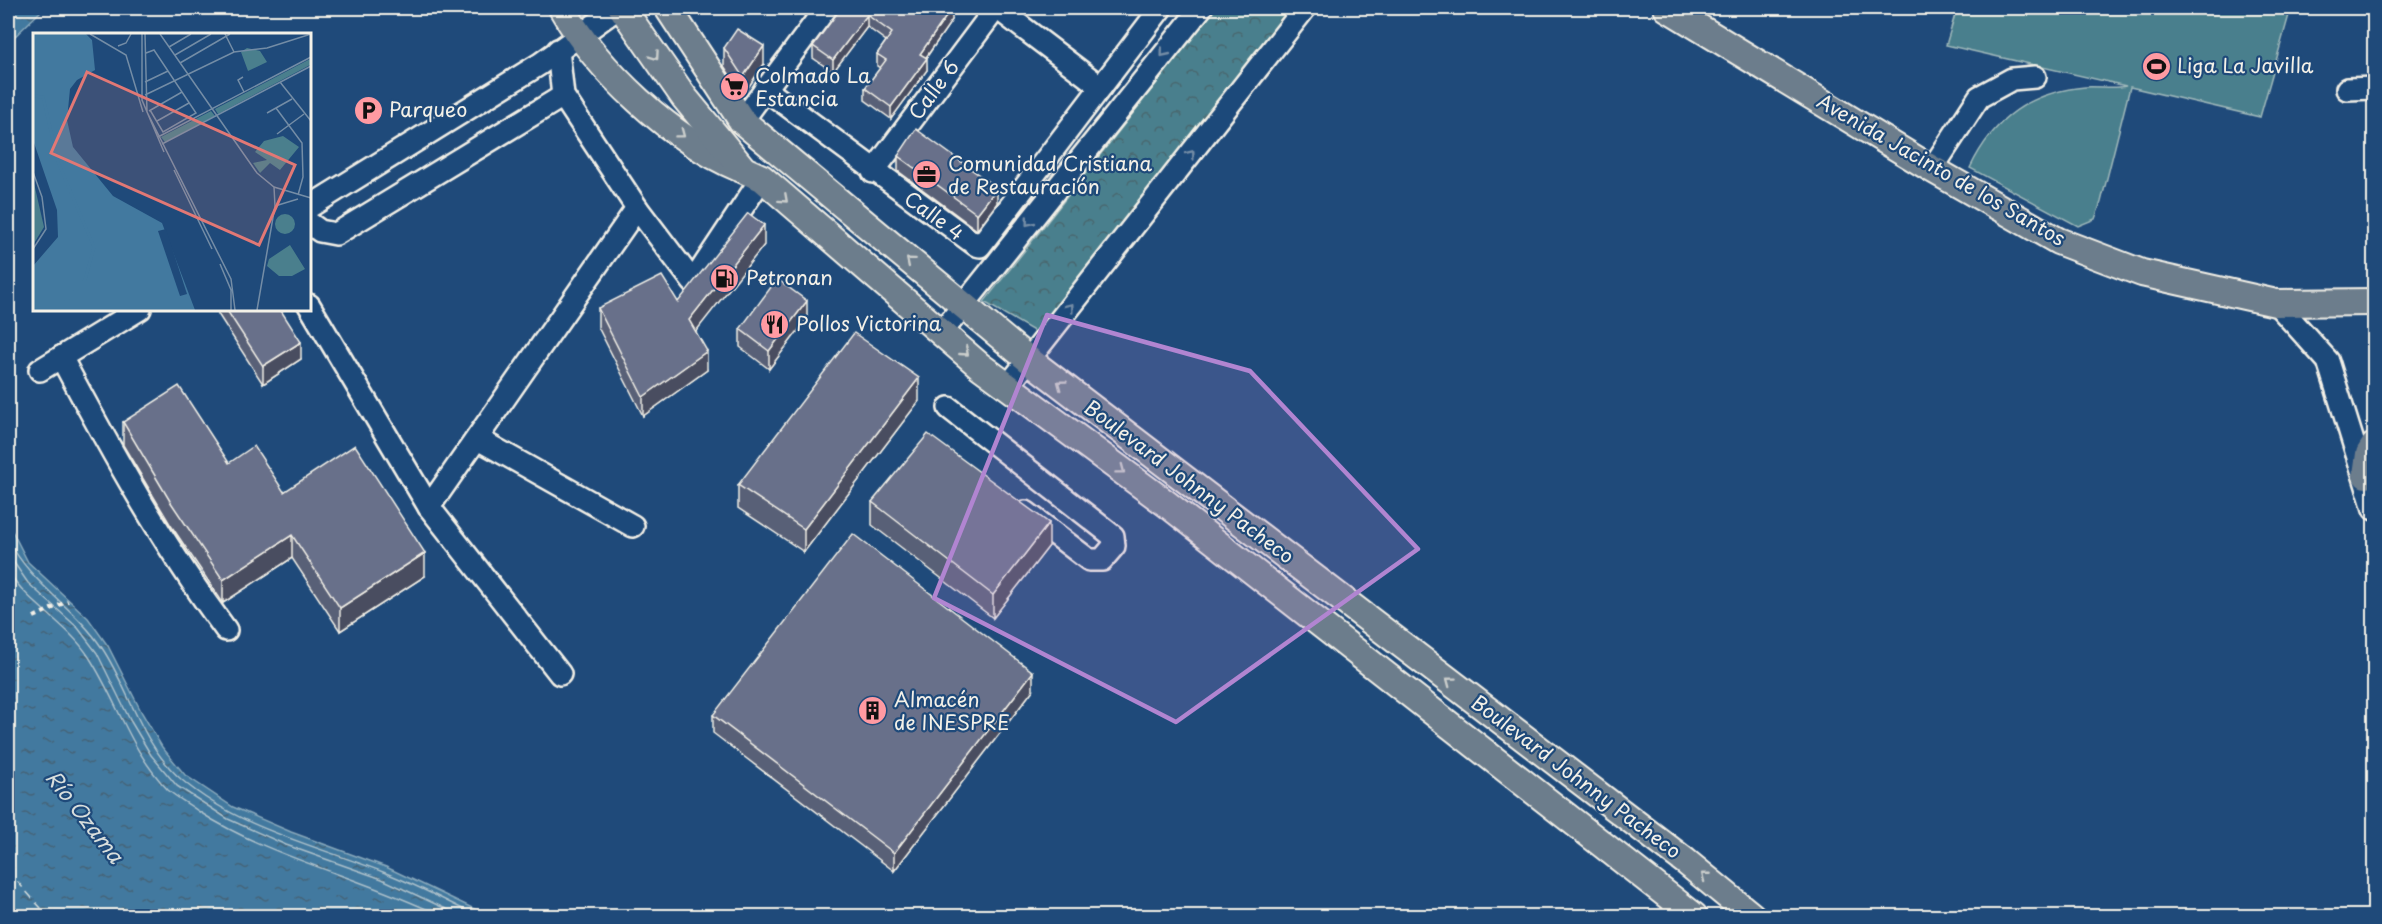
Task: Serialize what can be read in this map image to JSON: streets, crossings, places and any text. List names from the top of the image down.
{
  "streets": {
    "main road": ["Avenida Jacinto de los Santos", "Boulevard Johnny Pacheco"],
    "street": ["Calle 6", "Calle 4"]
  },
  "crossings": [
    ["Calle 6", "Calle 4"]
  ],
  "water": ["Río Ozama"],
  "places": {
    "sports": ["Liga La Javilla"],
    "supermarket": ["Colmado La Estancia"],
    "parking": ["Parqueo"],
    "office": ["Comunidad Cristiana de Restauración"],
    "fuel station": ["Petronan"],
    "restaurant": ["Pollos Victorina"],
    "building": ["Almacén de INESPRE"]
  }
}
